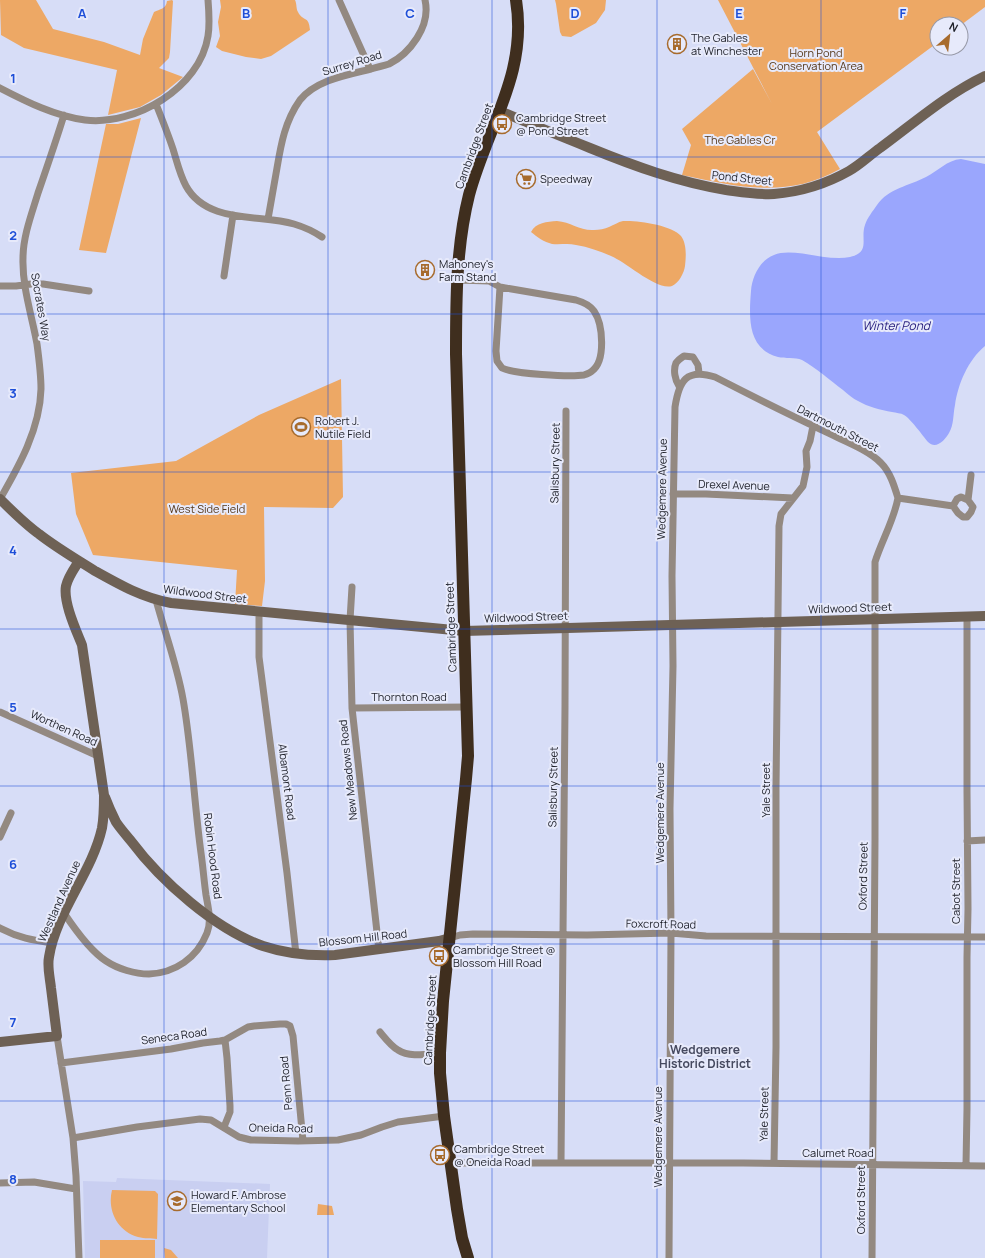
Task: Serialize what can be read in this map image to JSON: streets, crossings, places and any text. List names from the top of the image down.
{
  "streets": {
    "highway": ["Cambridge Street"],
    "street": [
      "Surrey Road",
      "Pond Street",
      "Socrates Way",
      "Dartmouth Street",
      "Salisbury Street",
      "Drexel Avenue",
      "Wedgemere Avenue",
      "Wildwood Street",
      "Thornton Road",
      "Worthen Road",
      "New Meadows Road",
      "Albamont Road",
      "Yale Street",
      "Robin Hood Road",
      "Oxford Street",
      "Cabot Street",
      "Westland Avenue",
      "Foxcroft Road",
      "Blossom Hill Road",
      "Seneca Road",
      "Penn Road",
      "Oneida Road",
      "Calumet Road"
    ]
  },
  "crossings": [
    ["Cambridge Street", "Pond Street"],
    ["Cambridge Street", "Wildwood Street"],
    ["Cambridge Street", "Thornton Road"],
    ["Cambridge Street", "Foxcroft Road"],
    ["Cambridge Street", "Blossom Hill Road"],
    ["Cambridge Street", "Oneida Road"],
    ["Cambridge Street", "Calumet Road"],
    ["Socrates Way", "Wildwood Street"],
    ["Dartmouth Street", "Yale Street"],
    ["Dartmouth Street", "Oxford Street"],
    ["Salisbury Street", "Wildwood Street"],
    ["Salisbury Street", "Foxcroft Road"],
    ["Salisbury Street", "Calumet Road"],
    ["Drexel Avenue", "Wedgemere Avenue"],
    ["Drexel Avenue", "Yale Street"],
    ["Wedgemere Avenue", "Wildwood Street"],
    ["Wedgemere Avenue", "Foxcroft Road"],
    ["Wedgemere Avenue", "Calumet Road"],
    ["Wildwood Street", "New Meadows Road"],
    ["Wildwood Street", "Albamont Road"],
    ["Wildwood Street", "Yale Street"],
    ["Wildwood Street", "Robin Hood Road"],
    ["Wildwood Street", "Oxford Street"],
    ["Wildwood Street", "Cabot Street"],
    ["Wildwood Street", "Westland Avenue"],
    ["Thornton Road", "New Meadows Road"],
    ["Worthen Road", "Westland Avenue"],
    ["New Meadows Road", "Blossom Hill Road"],
    ["Albamont Road", "Blossom Hill Road"],
    ["Yale Street", "Foxcroft Road"],
    ["Yale Street", "Calumet Road"],
    ["Robin Hood Road", "Westland Avenue"],
    ["Robin Hood Road", "Blossom Hill Road"],
    ["Oxford Street", "Foxcroft Road"],
    ["Oxford Street", "Calumet Road"],
    ["Cabot Street", "Foxcroft Road"],
    ["Cabot Street", "Calumet Road"],
    ["Westland Avenue", "Blossom Hill Road"],
    ["Westland Avenue", "Seneca Road"],
    ["Westland Avenue", "Oneida Road"],
    ["Foxcroft Road", "Blossom Hill Road"],
    ["Seneca Road", "Penn Road"],
    ["Penn Road", "Oneida Road"]
  ],
  "districts": ["Wedgemere Historic District"],
  "water": ["Winter Pond"],
  "parks": ["Horn Pond Conservation Area", "The Gables Cr", "West Side Field"],
  "places": {
    "building": ["The Gables at Winchester", "Mahoney's Farm Stand"],
    "bus stop": ["Cambridge Street @ Pond Street", "Cambridge Street @ Blossom Hill Road", "Cambridge Street @ Oneida Road"],
    "supermarket": ["Speedway"],
    "sports": ["Robert J. Nutile Field"],
    "school or university": ["Howard F. Ambrose Elementary School"]
  },
  "north": "top right",
  "grid": {
    "columns": [
      "A",
      "B",
      "C",
      "D",
      "E",
      "F"
    ],
    "rows": [
      "1",
      "2",
      "3",
      "4",
      "5",
      "6",
      "7",
      "8"
    ]
  }
}
